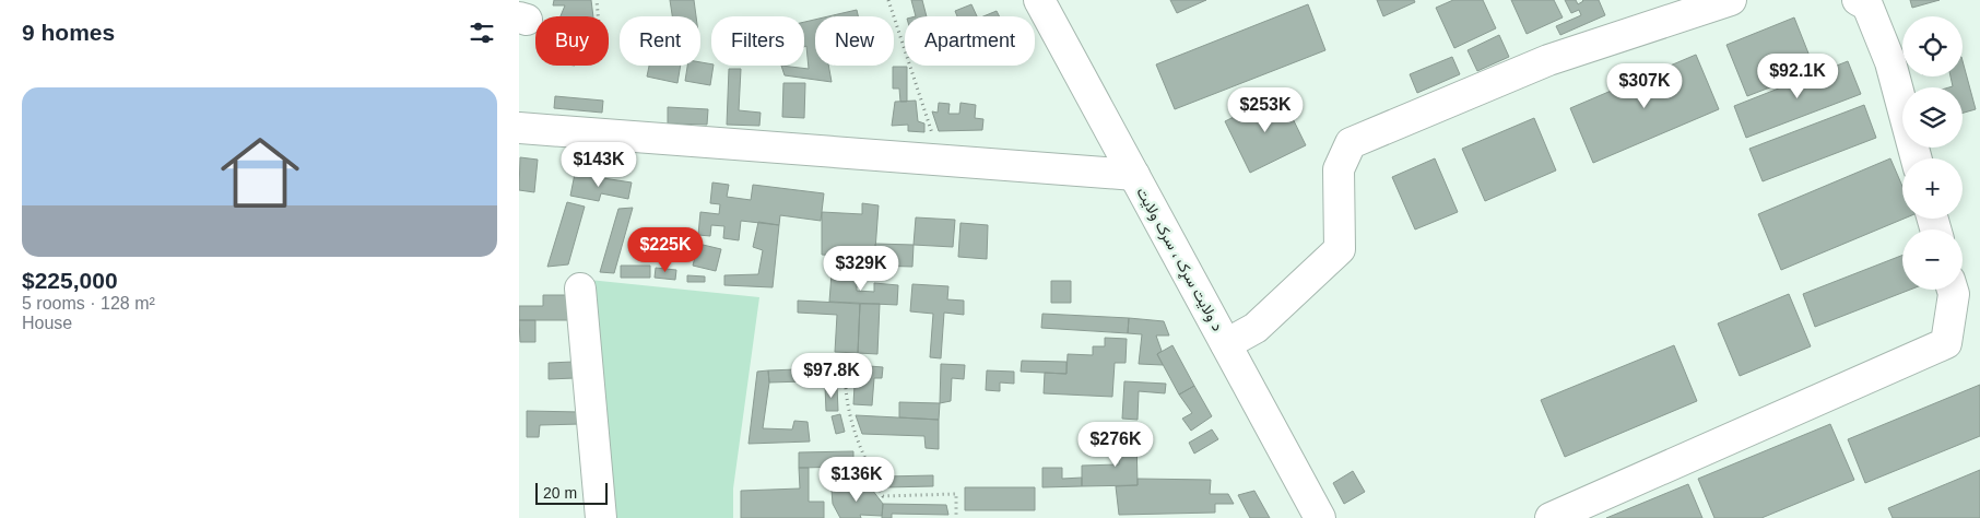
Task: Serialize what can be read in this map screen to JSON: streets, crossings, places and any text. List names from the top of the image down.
{
  "streets": {
    "street": ["د ولایت سړک ، سرک ولایت"]
  },
  "scale_bar": "20 m",
  "page": {
    "heading": "9 homes",
    "map_buttons": ["+", "−"],
    "chip": [
      "Buy",
      "Rent",
      "Filters",
      "New",
      "Apartment"
    ],
    "price": [
      "$92.1K",
      "$307K",
      "$253K",
      "$143K",
      "$225K",
      "$329K",
      "$97.8K",
      "$276K",
      "$136K"
    ],
    "list": [
      {
        "name": "$225,000",
        "note": "5 rooms · 128 m² · House"
      }
    ],
    "scale": "20 m"
  }
}
